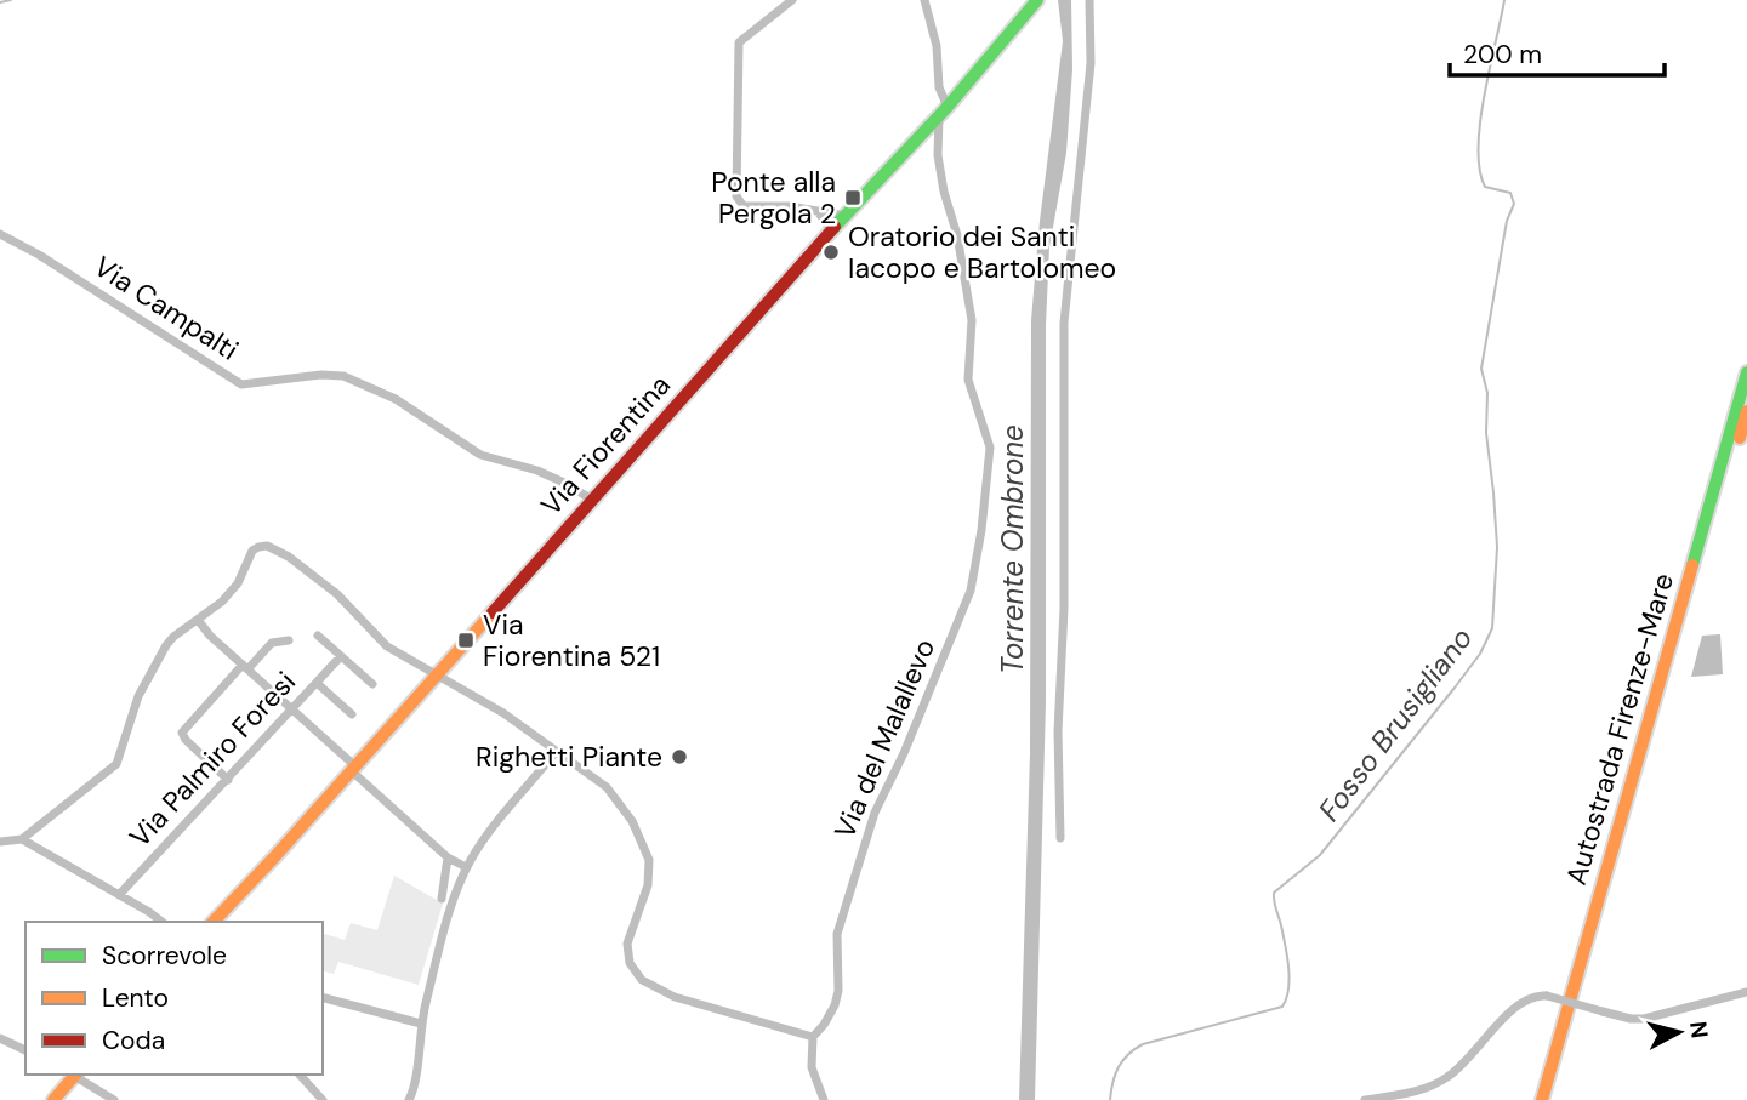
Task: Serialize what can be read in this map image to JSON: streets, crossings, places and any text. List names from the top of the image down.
{
  "streets": {
    "main road": ["Via Fiorentina", "Autostrada Firenze-Mare"],
    "street": ["Via Campalti", "Via del Malallevo", "Via Palmiro Foresi"]
  },
  "crossings": [
    ["Via Campalti", "Via Fiorentina"],
    ["Via Fiorentina", "Via del Malallevo"]
  ],
  "water": ["Torrente Ombrone", "Fosso Brusigliano"],
  "places": {
    "transit": ["Ponte alla Pergola 2", "Via Fiorentina 521"],
    "other": ["Oratorio dei Santi Iacopo e Bartolomeo", "Righetti Piante"]
  },
  "legend": ["Scorrevole", "Lento", "Coda"],
  "scale_bar": "200 m",
  "north": "right"
}
